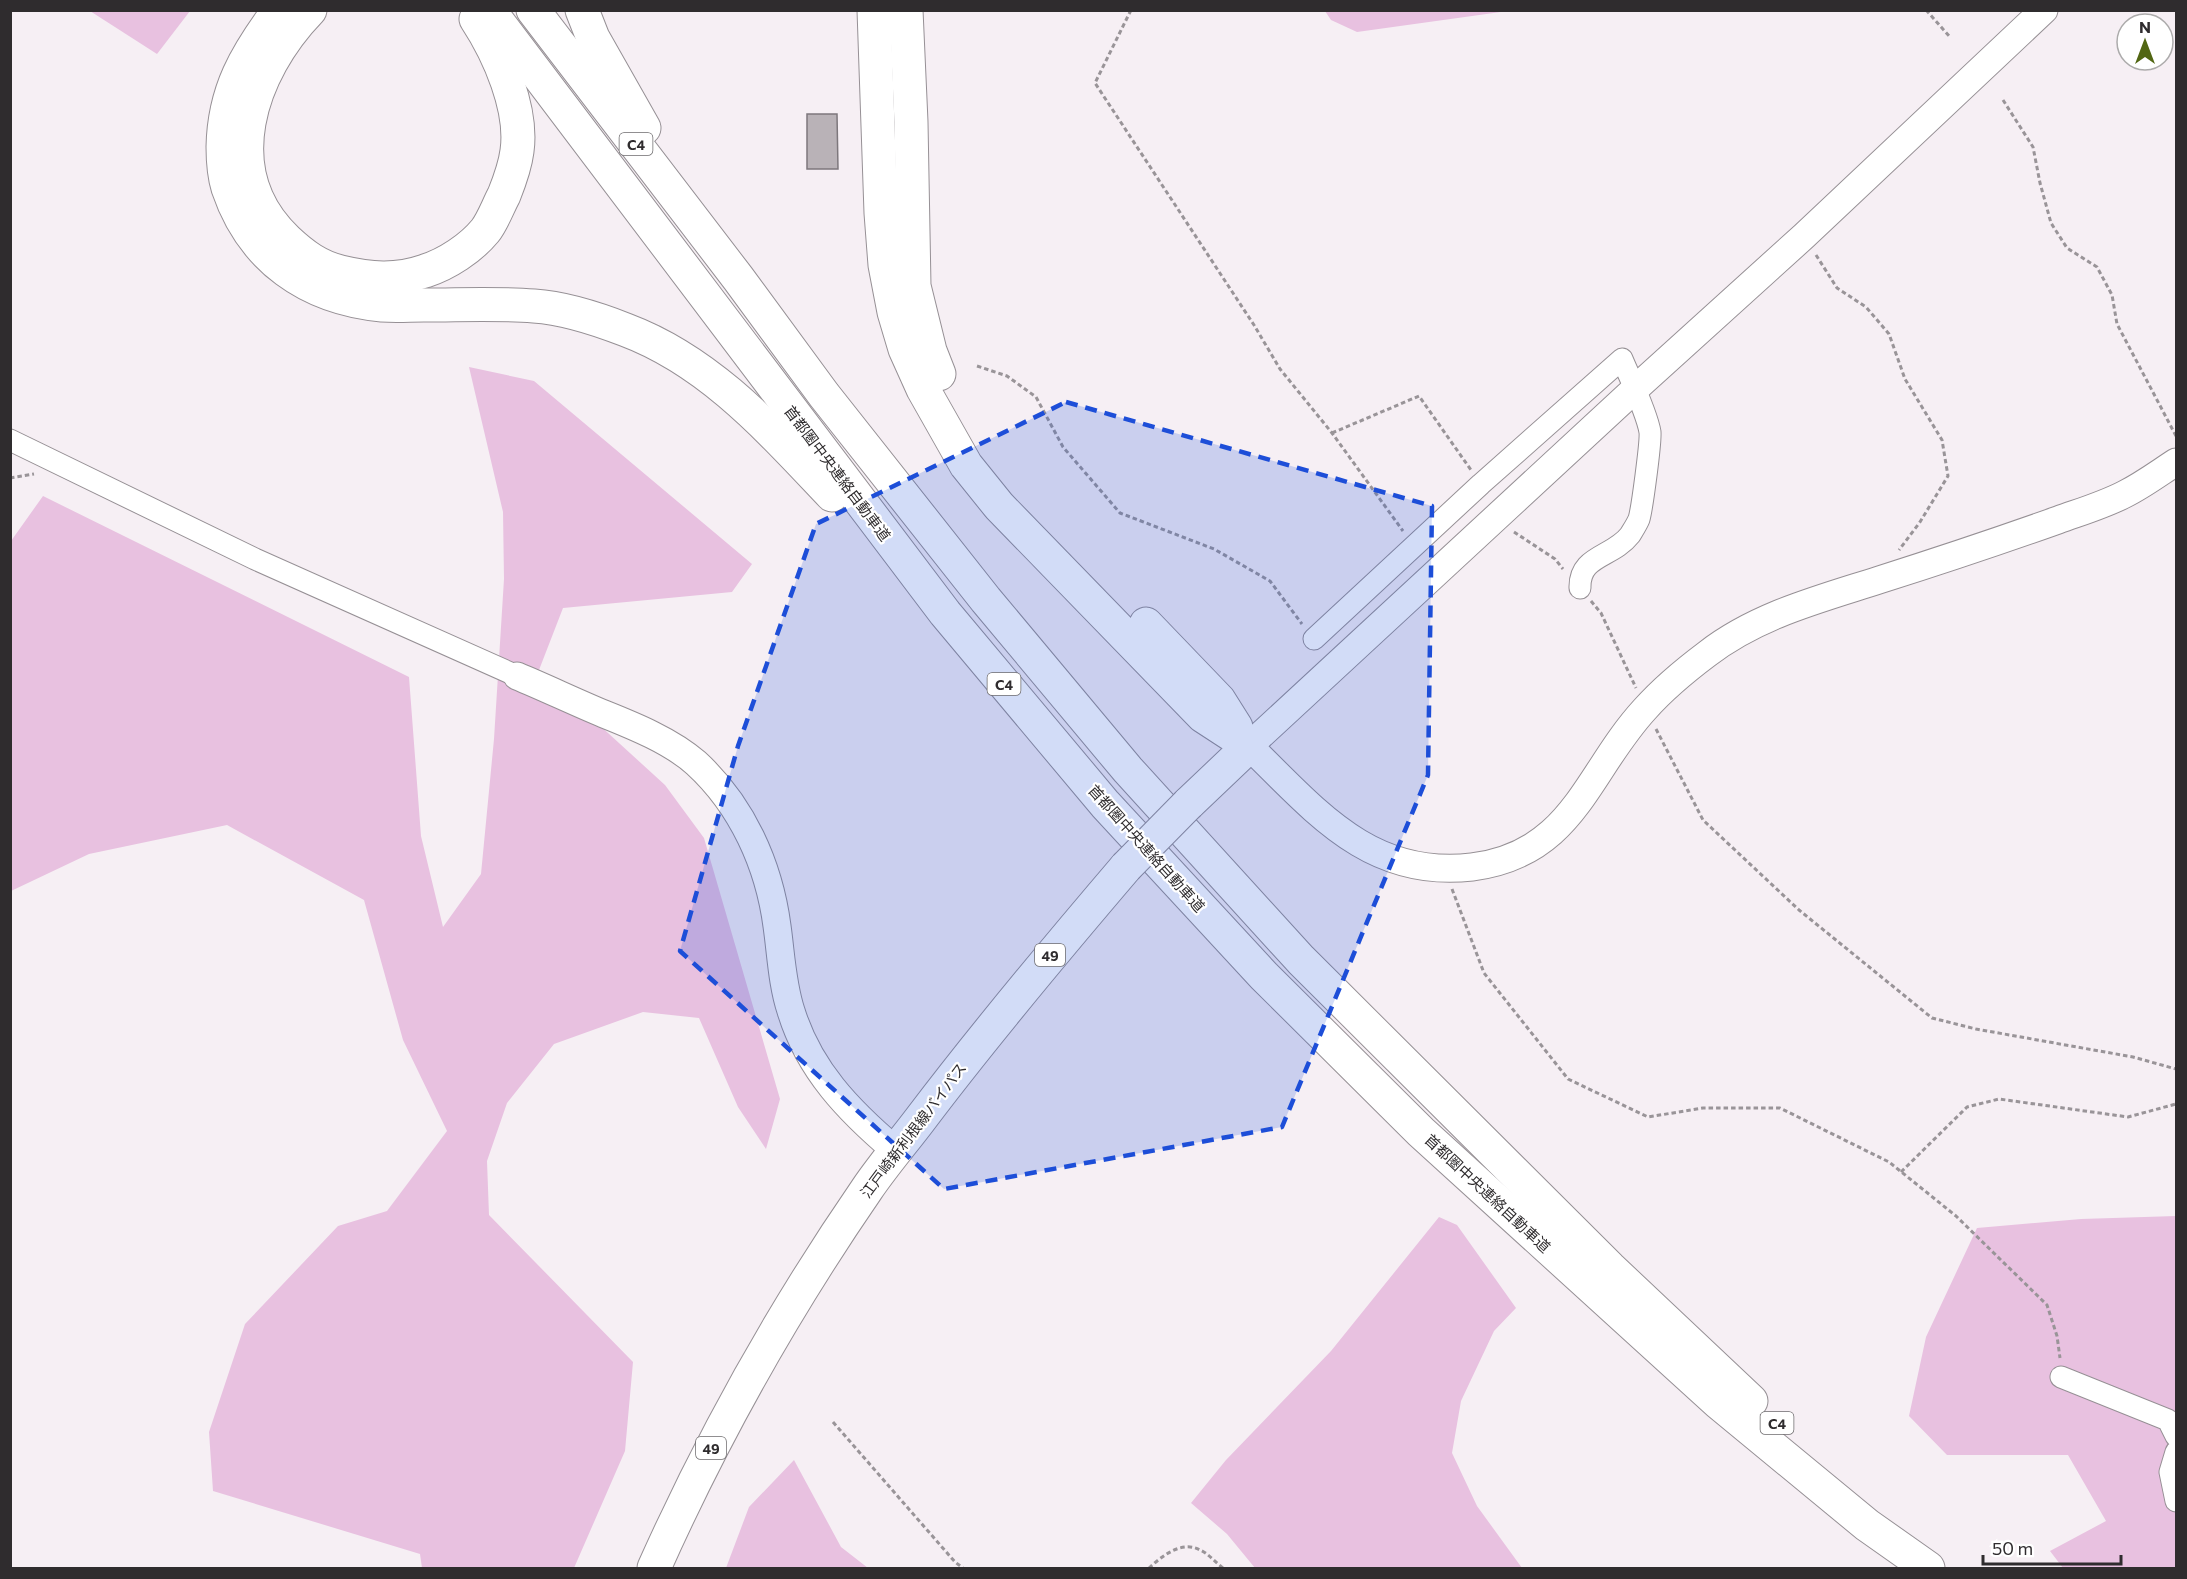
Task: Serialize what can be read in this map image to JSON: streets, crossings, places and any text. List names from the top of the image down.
{
  "streets": {
    "main road": [
      "C4",
      "首都圏中央連絡自動車道",
      "49",
      "江戸崎新利根線バイパス"
    ]
  },
  "scale_bar": "50 m",
  "north": "top"
}
